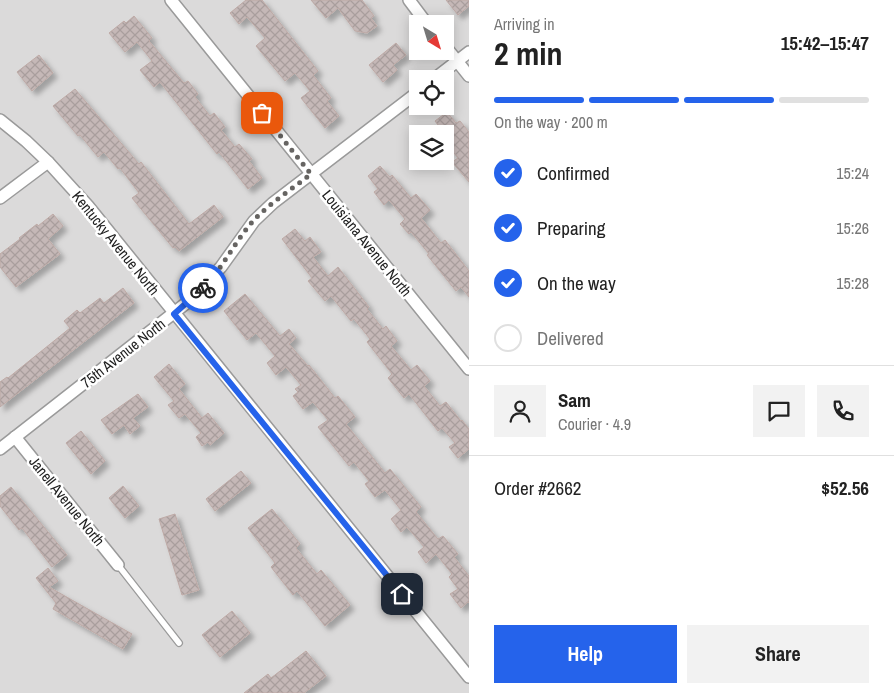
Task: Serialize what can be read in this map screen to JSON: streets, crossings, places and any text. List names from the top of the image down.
{
  "streets": {
    "street": [
      "Kentucky Avenue North",
      "Louisiana Avenue North",
      "75th Avenue North",
      "Janell Avenue North"
    ]
  },
  "crossings": [
    ["Kentucky Avenue North", "75th Avenue North"],
    ["Louisiana Avenue North", "75th Avenue North"],
    ["75th Avenue North", "Janell Avenue North"]
  ],
  "north": "bottom right",
  "page": {
    "heading": ["2 min", "Arriving in", "15:42–15:47"],
    "panel": [
      "Sam",
      "Courier · 4.9",
      "Order #2662",
      "$52.56"
    ],
    "bar": "On the way · 200 m",
    "list": [
      ["Confirmed", "15:24"],
      ["Preparing", "15:26"],
      ["On the way", "15:28"],
      "Delivered"
    ],
    "buttons": ["Help", "Share"]
  }
}
